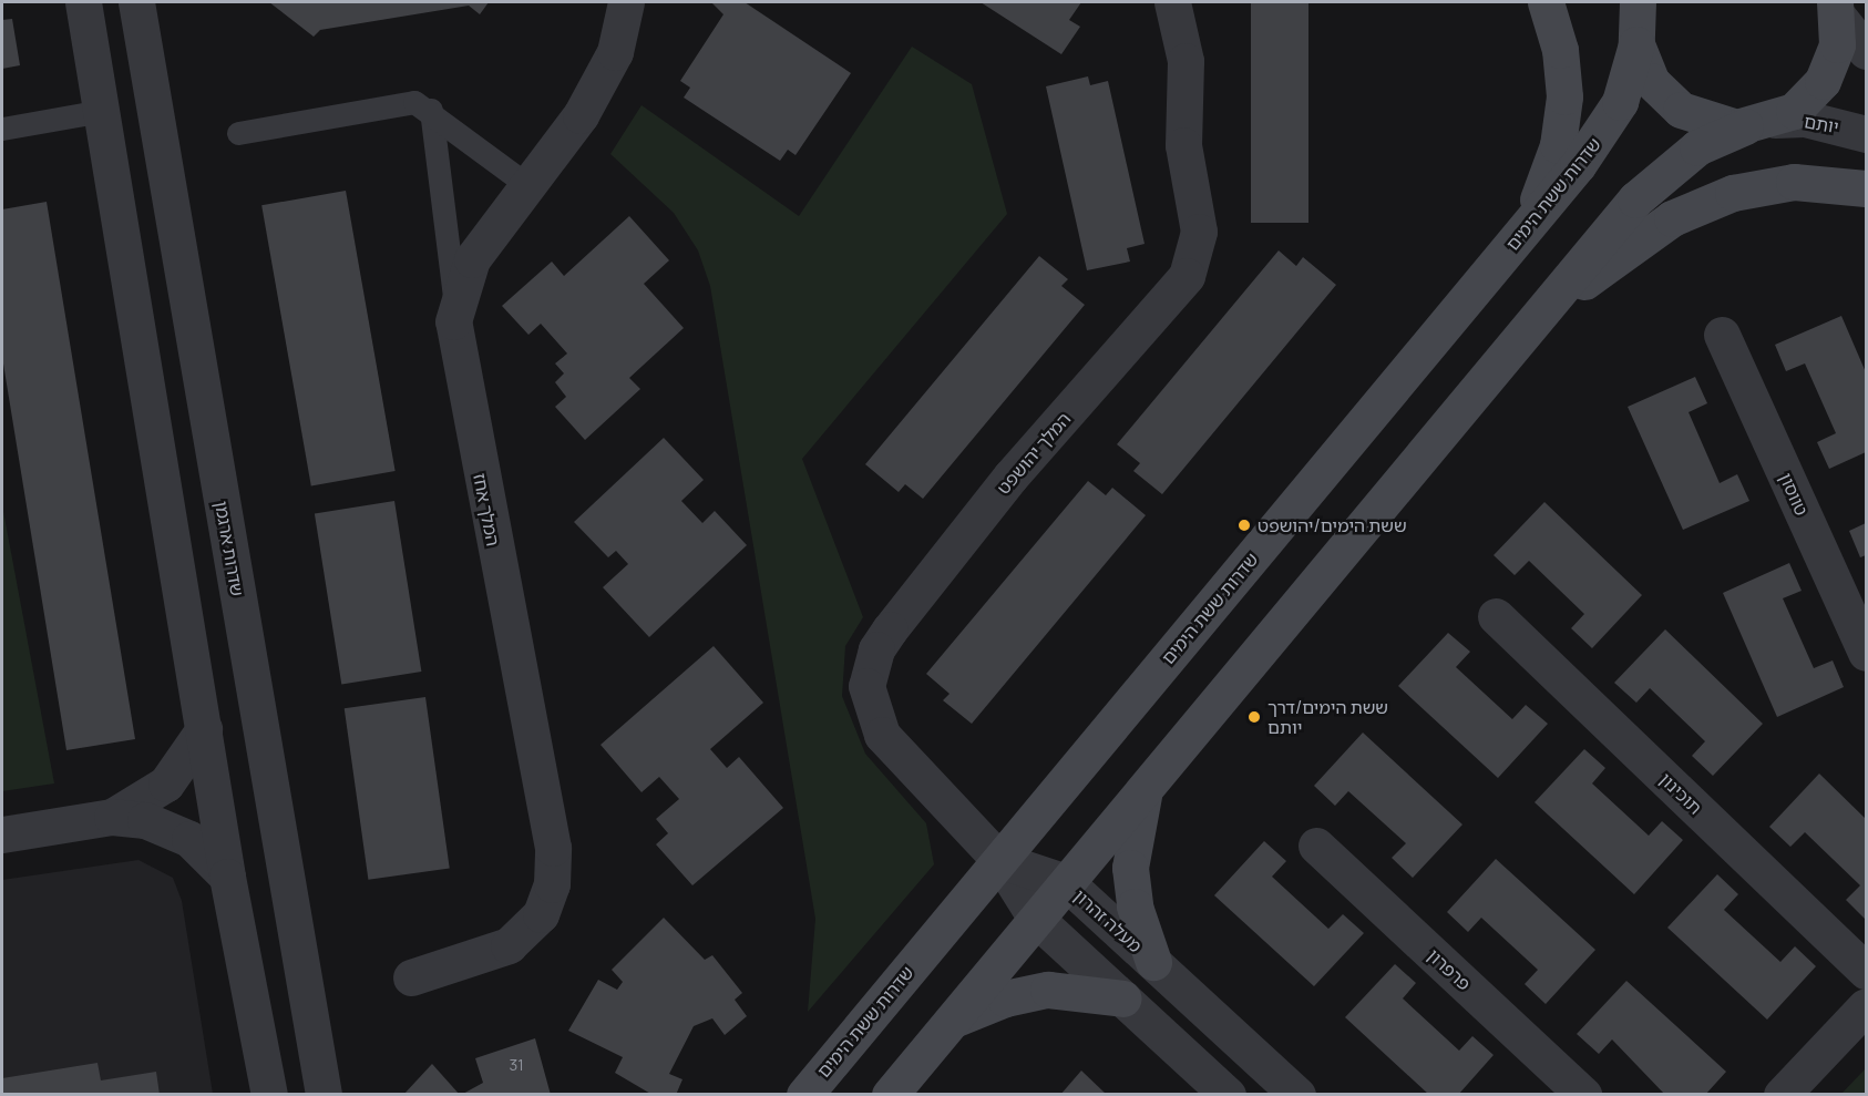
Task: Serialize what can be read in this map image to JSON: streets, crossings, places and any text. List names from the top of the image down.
{
  "streets": {
    "main road": ["שדרות ששת הימים"],
    "street": [
      "יותם",
      "המלך יהושפט",
      "טווסון",
      "המלך אחז",
      "שדרות ארגמן",
      "תוכינון",
      "מעלה זהרון",
      "פרפרון"
    ]
  },
  "crossings": [
    ["שדרות ששת הימים", "המלך יהושפט"],
    ["שדרות ששת הימים", "מעלה זהרון"],
    ["המלך יהושפט", "מעלה זהרון"]
  ],
  "places": ["ששת הימים/יהושפט", "ששת הימים/דרך יותם"],
  "house_numbers": ["31"]
}
